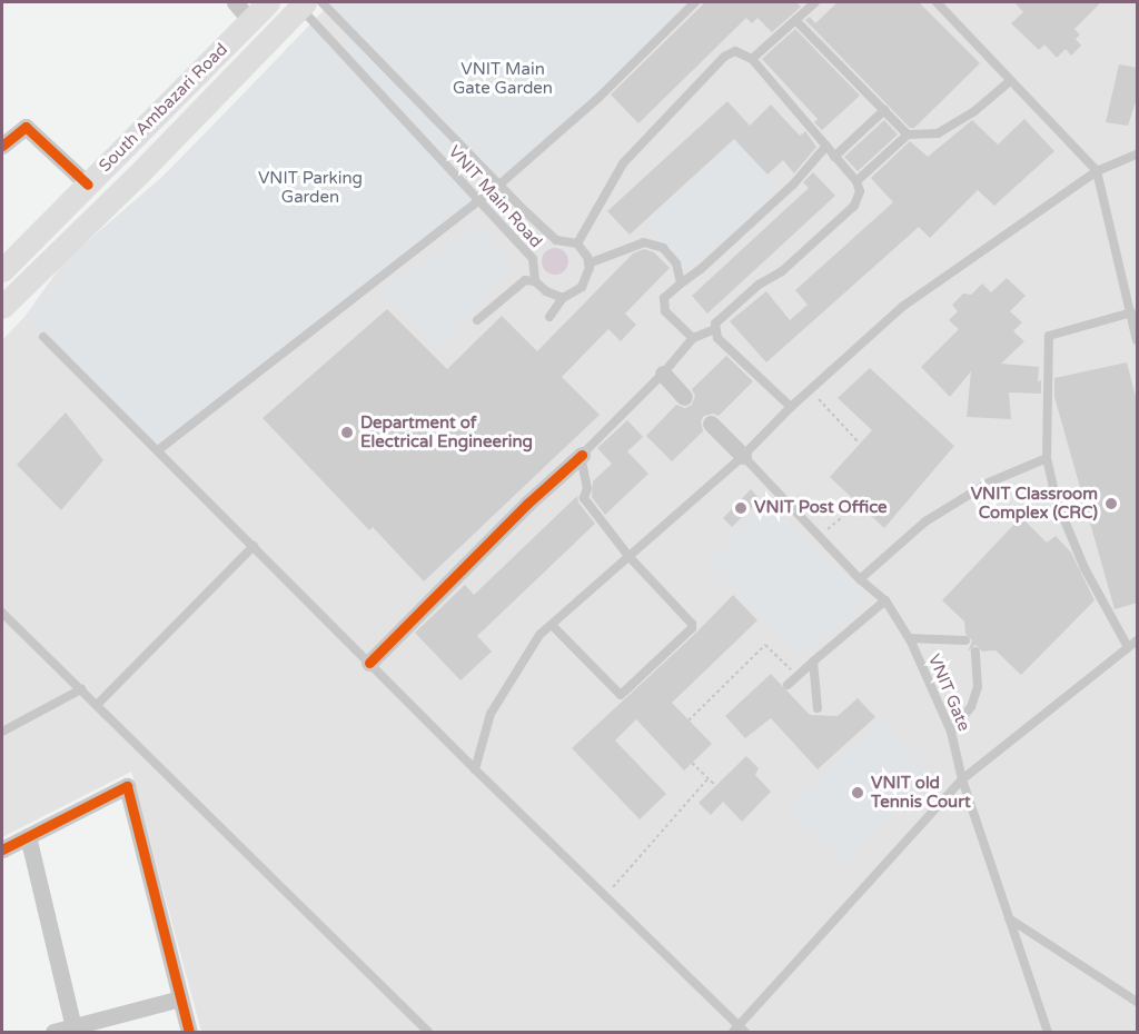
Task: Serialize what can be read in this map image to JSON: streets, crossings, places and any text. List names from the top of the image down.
{
  "streets": {
    "main road": ["South Ambazari Road"],
    "lane": ["VNIT Main Road", "VNIT Gate"]
  },
  "parks": ["VNIT Main Gate Garden", "VNIT Parking Garden"],
  "places": [
    "Department of Electrical Engineering",
    "VNIT Classroom Complex (CRC)",
    "VNIT Post Office",
    "VNIT old Tennis Court"
  ]
}
